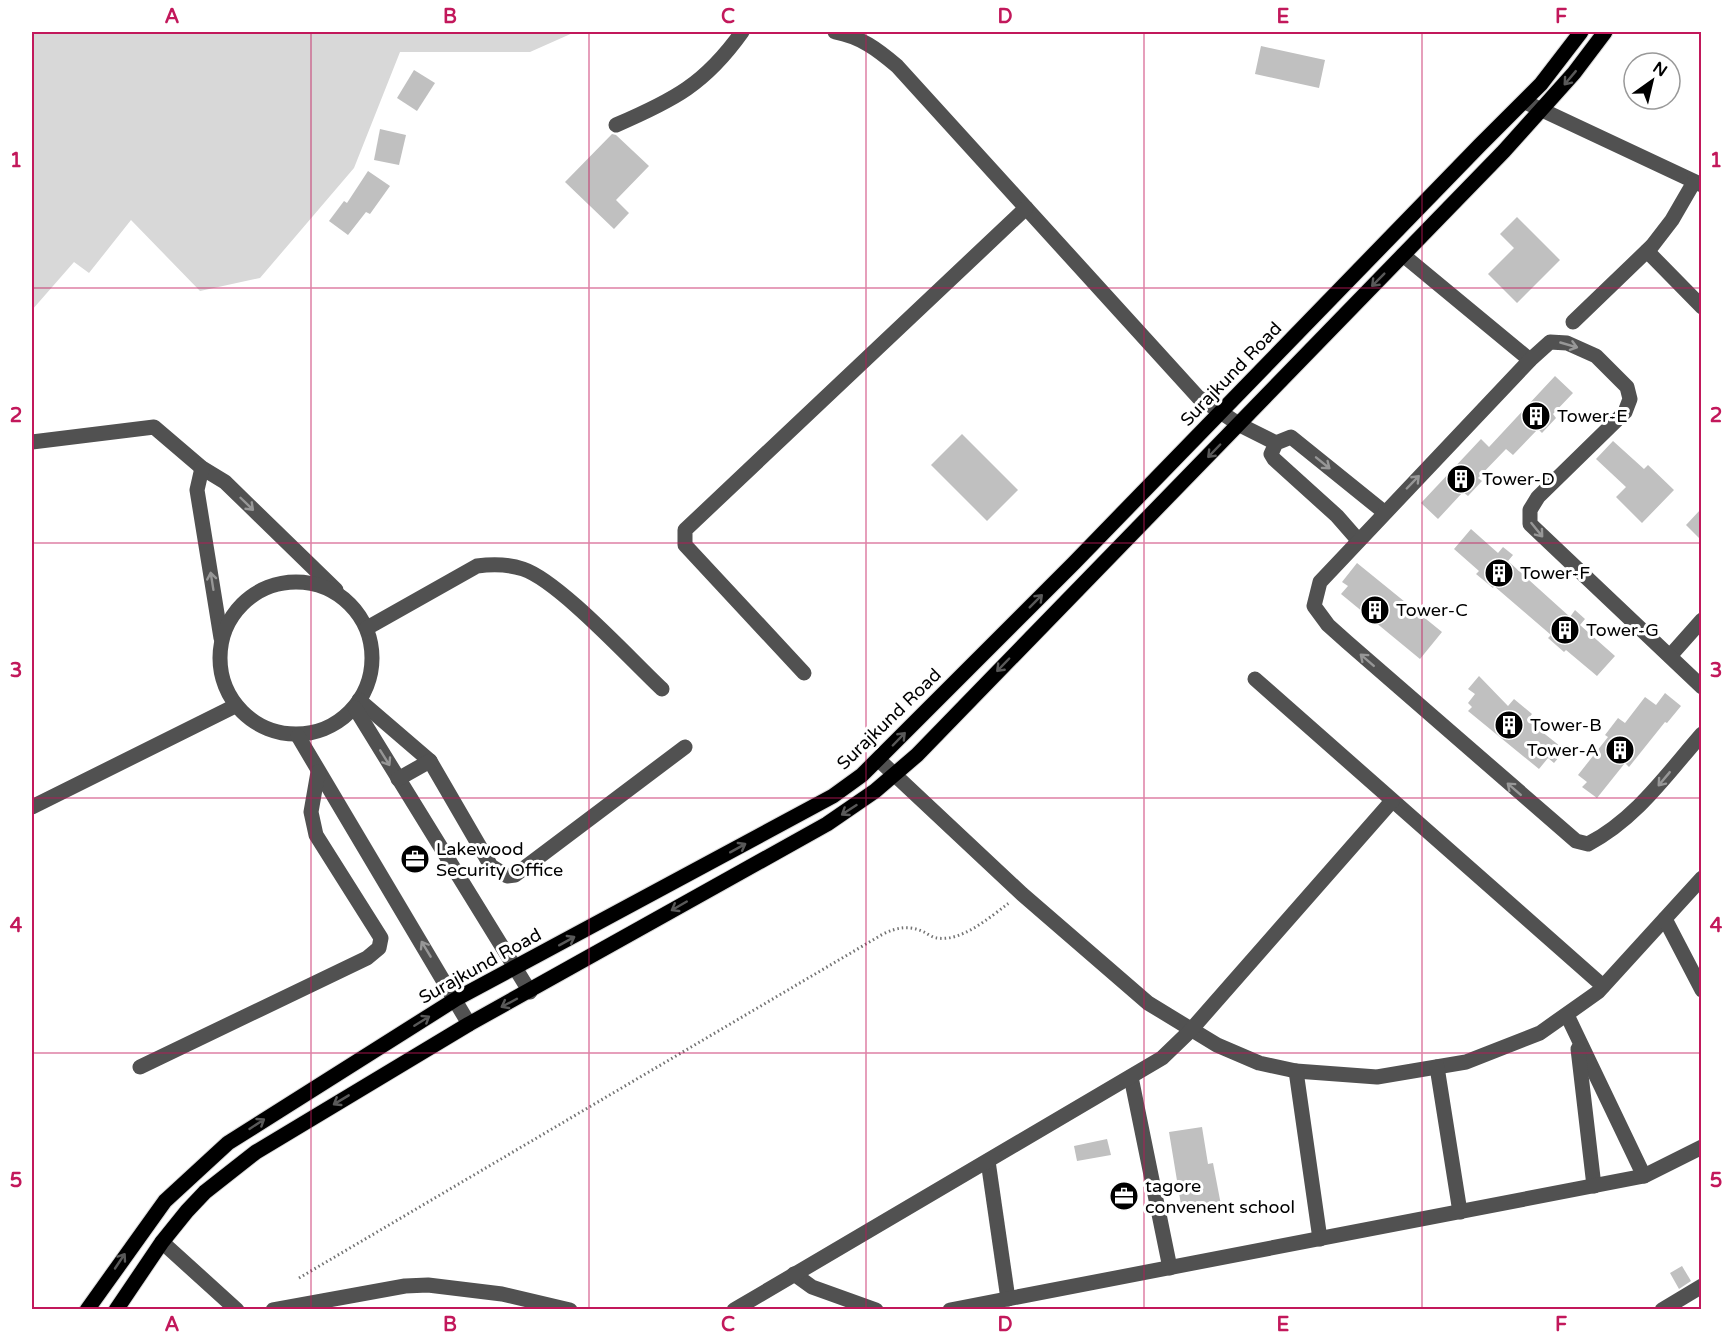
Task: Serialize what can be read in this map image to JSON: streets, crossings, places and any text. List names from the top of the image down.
{
  "streets": {
    "main road": ["Surajkund Road"]
  },
  "places": {
    "building": [
      "Tower-E",
      "Tower-D",
      "Tower-F",
      "Tower-C",
      "Tower-G",
      "Tower-B",
      "Tower-A"
    ],
    "office": ["Lakewood Security Office", "tagore convenent school"]
  },
  "north": "top right",
  "grid": {
    "columns": [
      "A",
      "B",
      "C",
      "D",
      "E",
      "F"
    ],
    "rows": [
      "1",
      "2",
      "3",
      "4",
      "5"
    ]
  }
}
